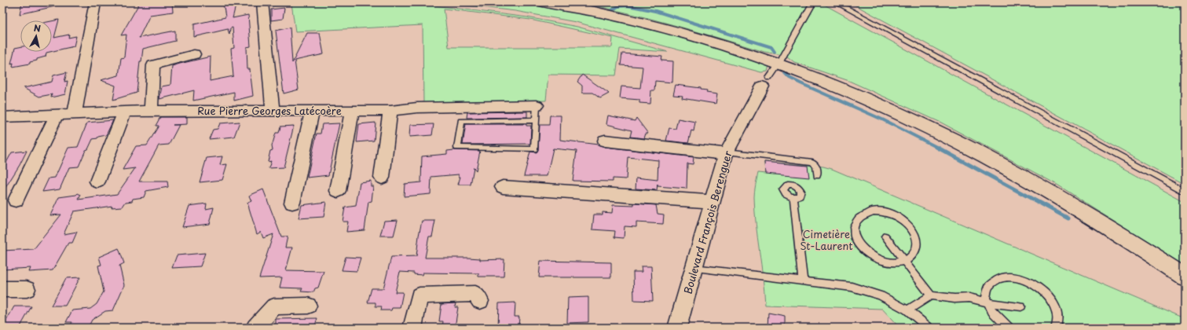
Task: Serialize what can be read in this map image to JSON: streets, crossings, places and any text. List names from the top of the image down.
{
  "streets": {
    "street": ["Rue Pierre Georges Latécoère", "Boulevard François Berenguer"]
  },
  "parks": ["Cimetière St-Laurent"],
  "north": "top"
}
